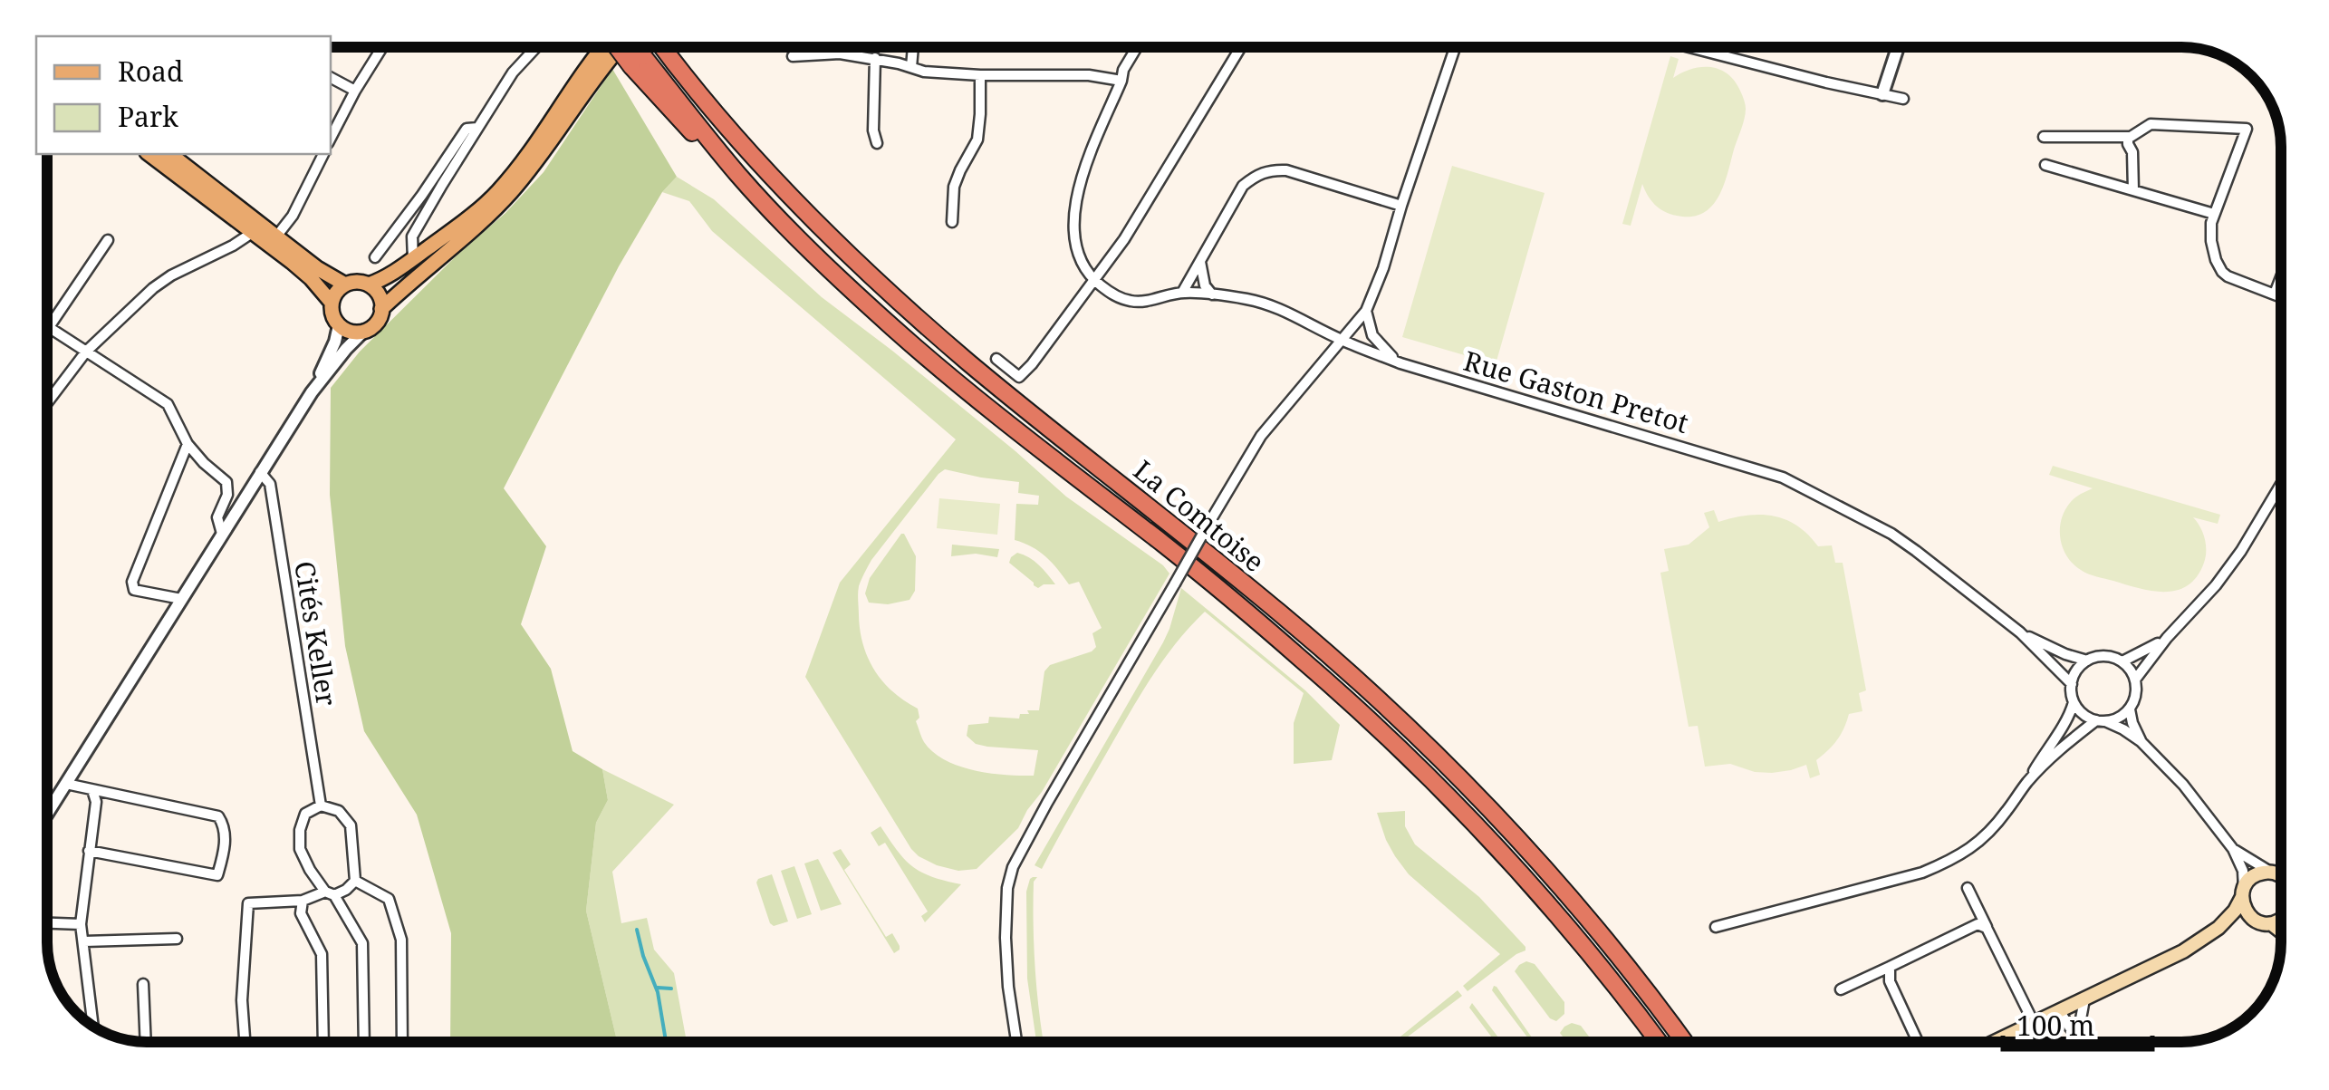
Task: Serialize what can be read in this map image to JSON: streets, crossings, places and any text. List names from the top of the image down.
{
  "streets": {
    "highway": ["La Comtoise"],
    "street": ["Rue Gaston Pretot", "Cités Keller"]
  },
  "legend": ["Road", "Park"],
  "scale_bar": "100 m"
}
